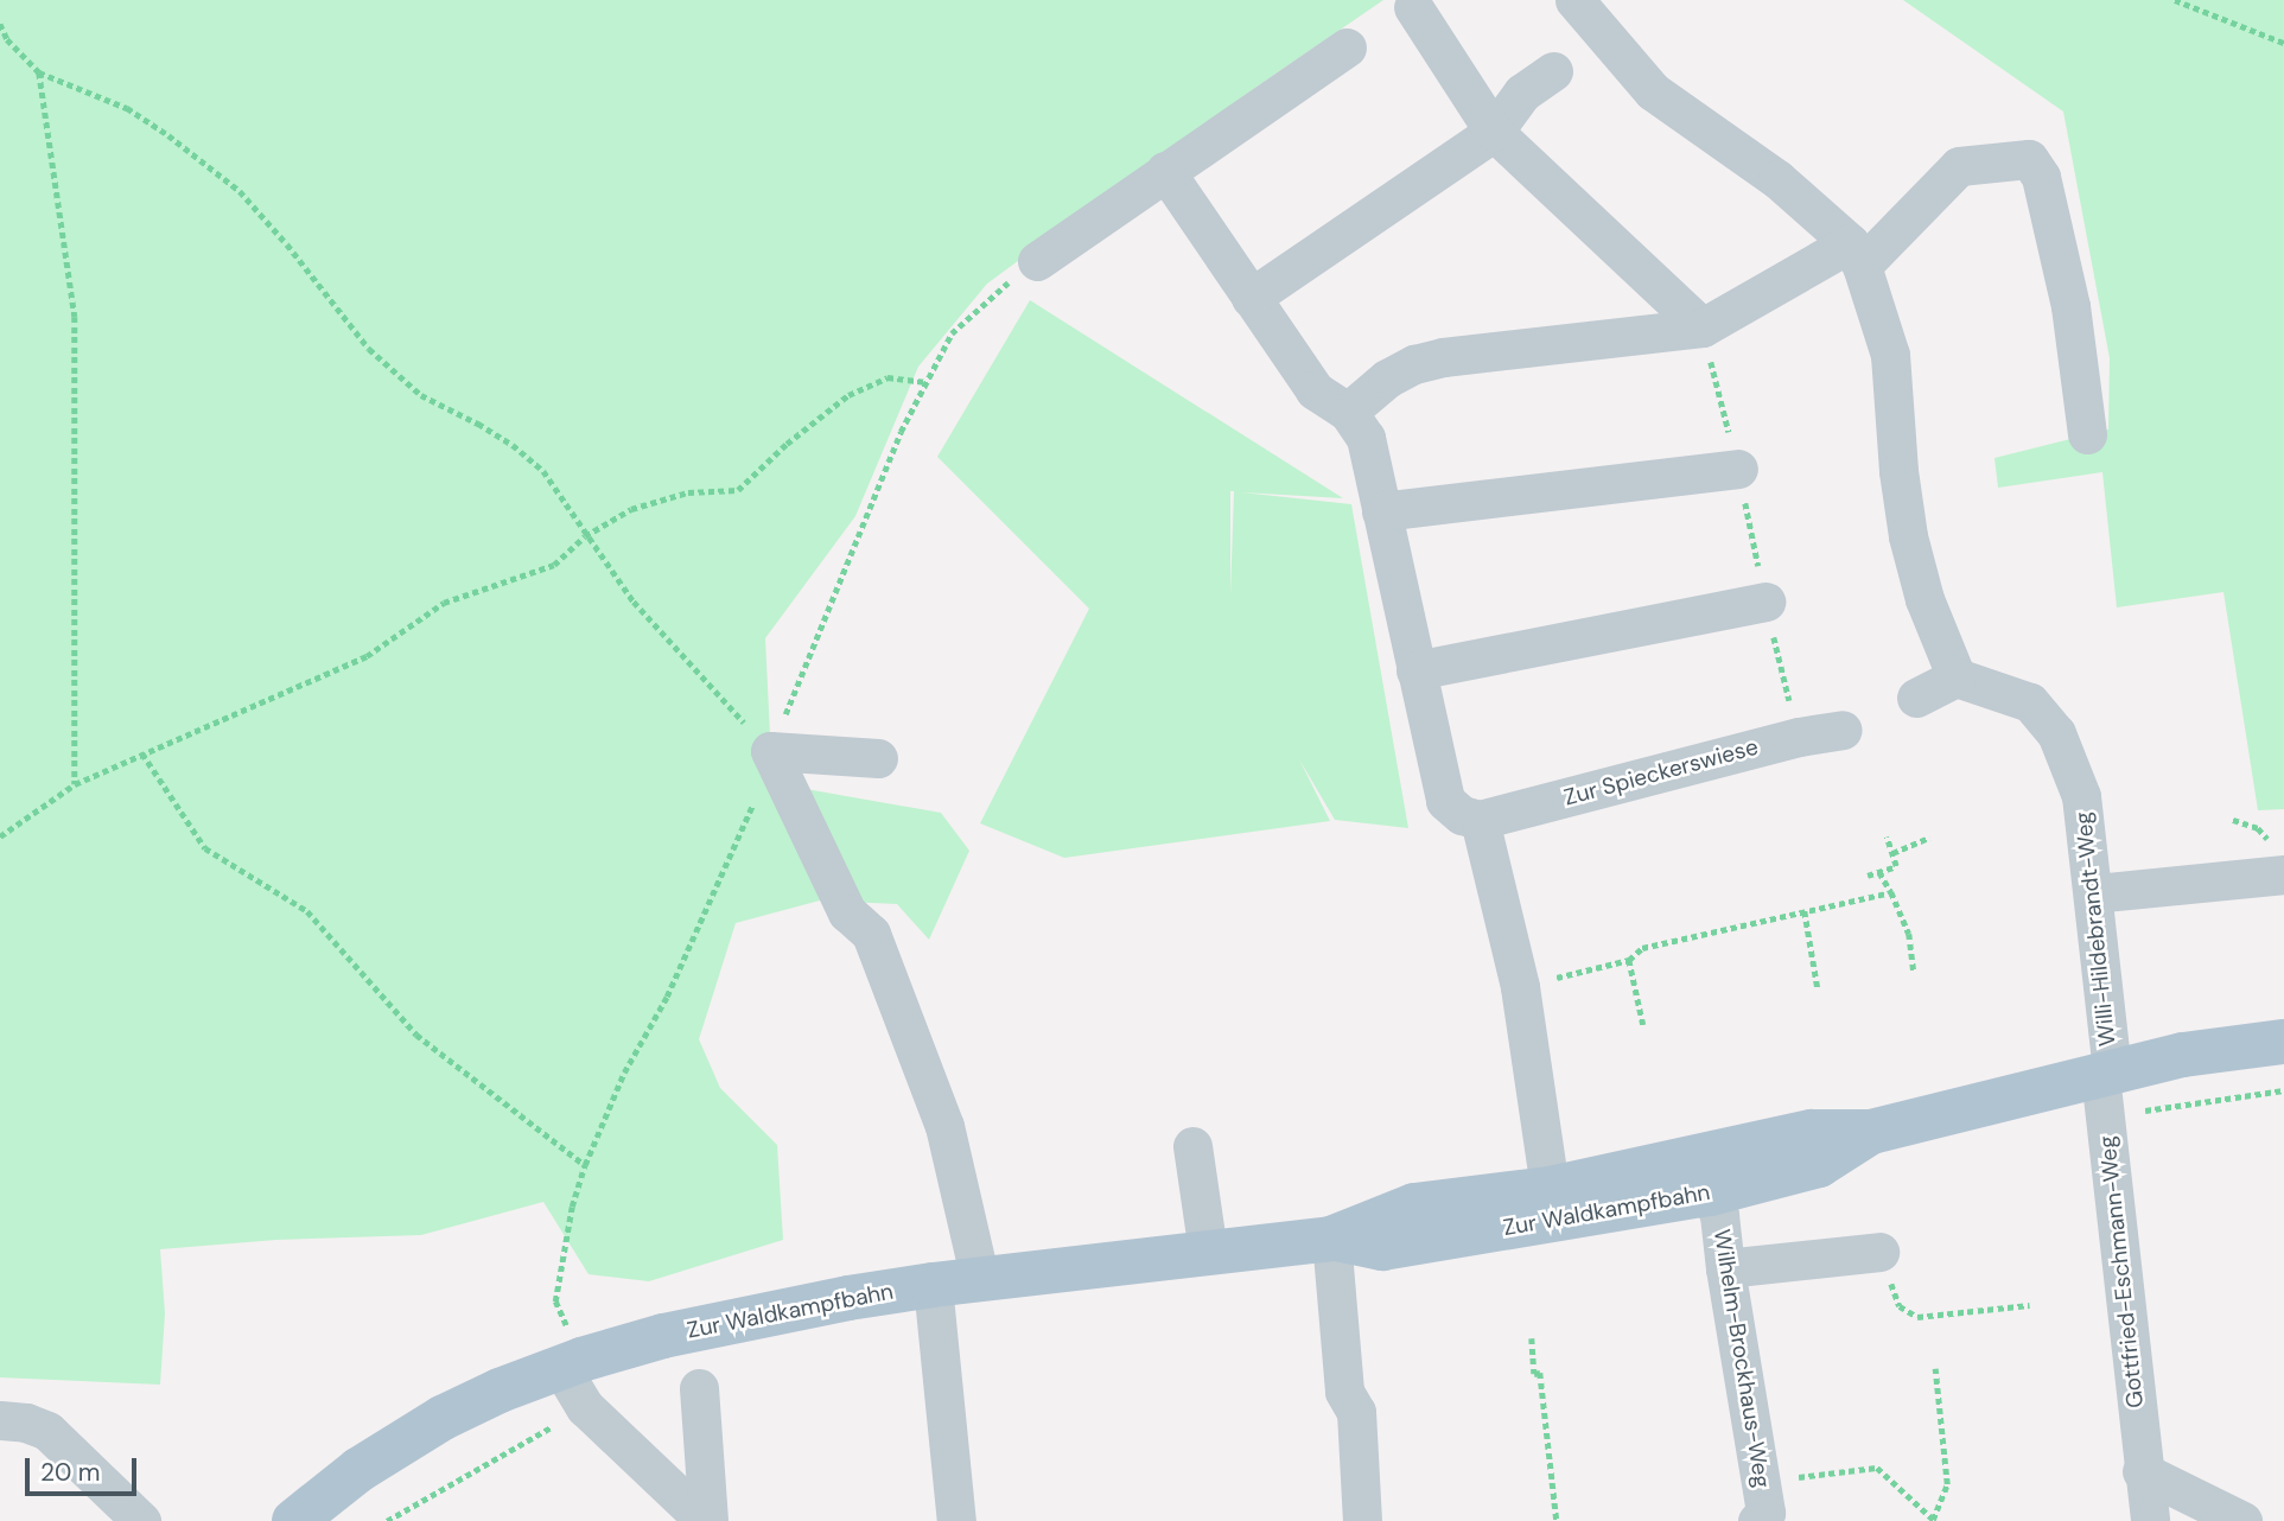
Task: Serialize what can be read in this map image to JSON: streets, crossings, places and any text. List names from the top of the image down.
{
  "streets": {
    "main road": ["Zur Waldkampfbahn"],
    "street": [
      "Zur Spieckerswiese",
      "Willi-Hildebrandt-Weg",
      "Gottfried-Eschmann-Weg",
      "Wilhelm-Brockhaus-Weg"
    ]
  },
  "crossings": [
    ["Willi-Hildebrandt-Weg", "Zur Waldkampfbahn"],
    ["Willi-Hildebrandt-Weg", "Gottfried-Eschmann-Weg"],
    ["Zur Waldkampfbahn", "Gottfried-Eschmann-Weg"],
    ["Zur Waldkampfbahn", "Wilhelm-Brockhaus-Weg"]
  ],
  "scale_bar": "20 m"
}
